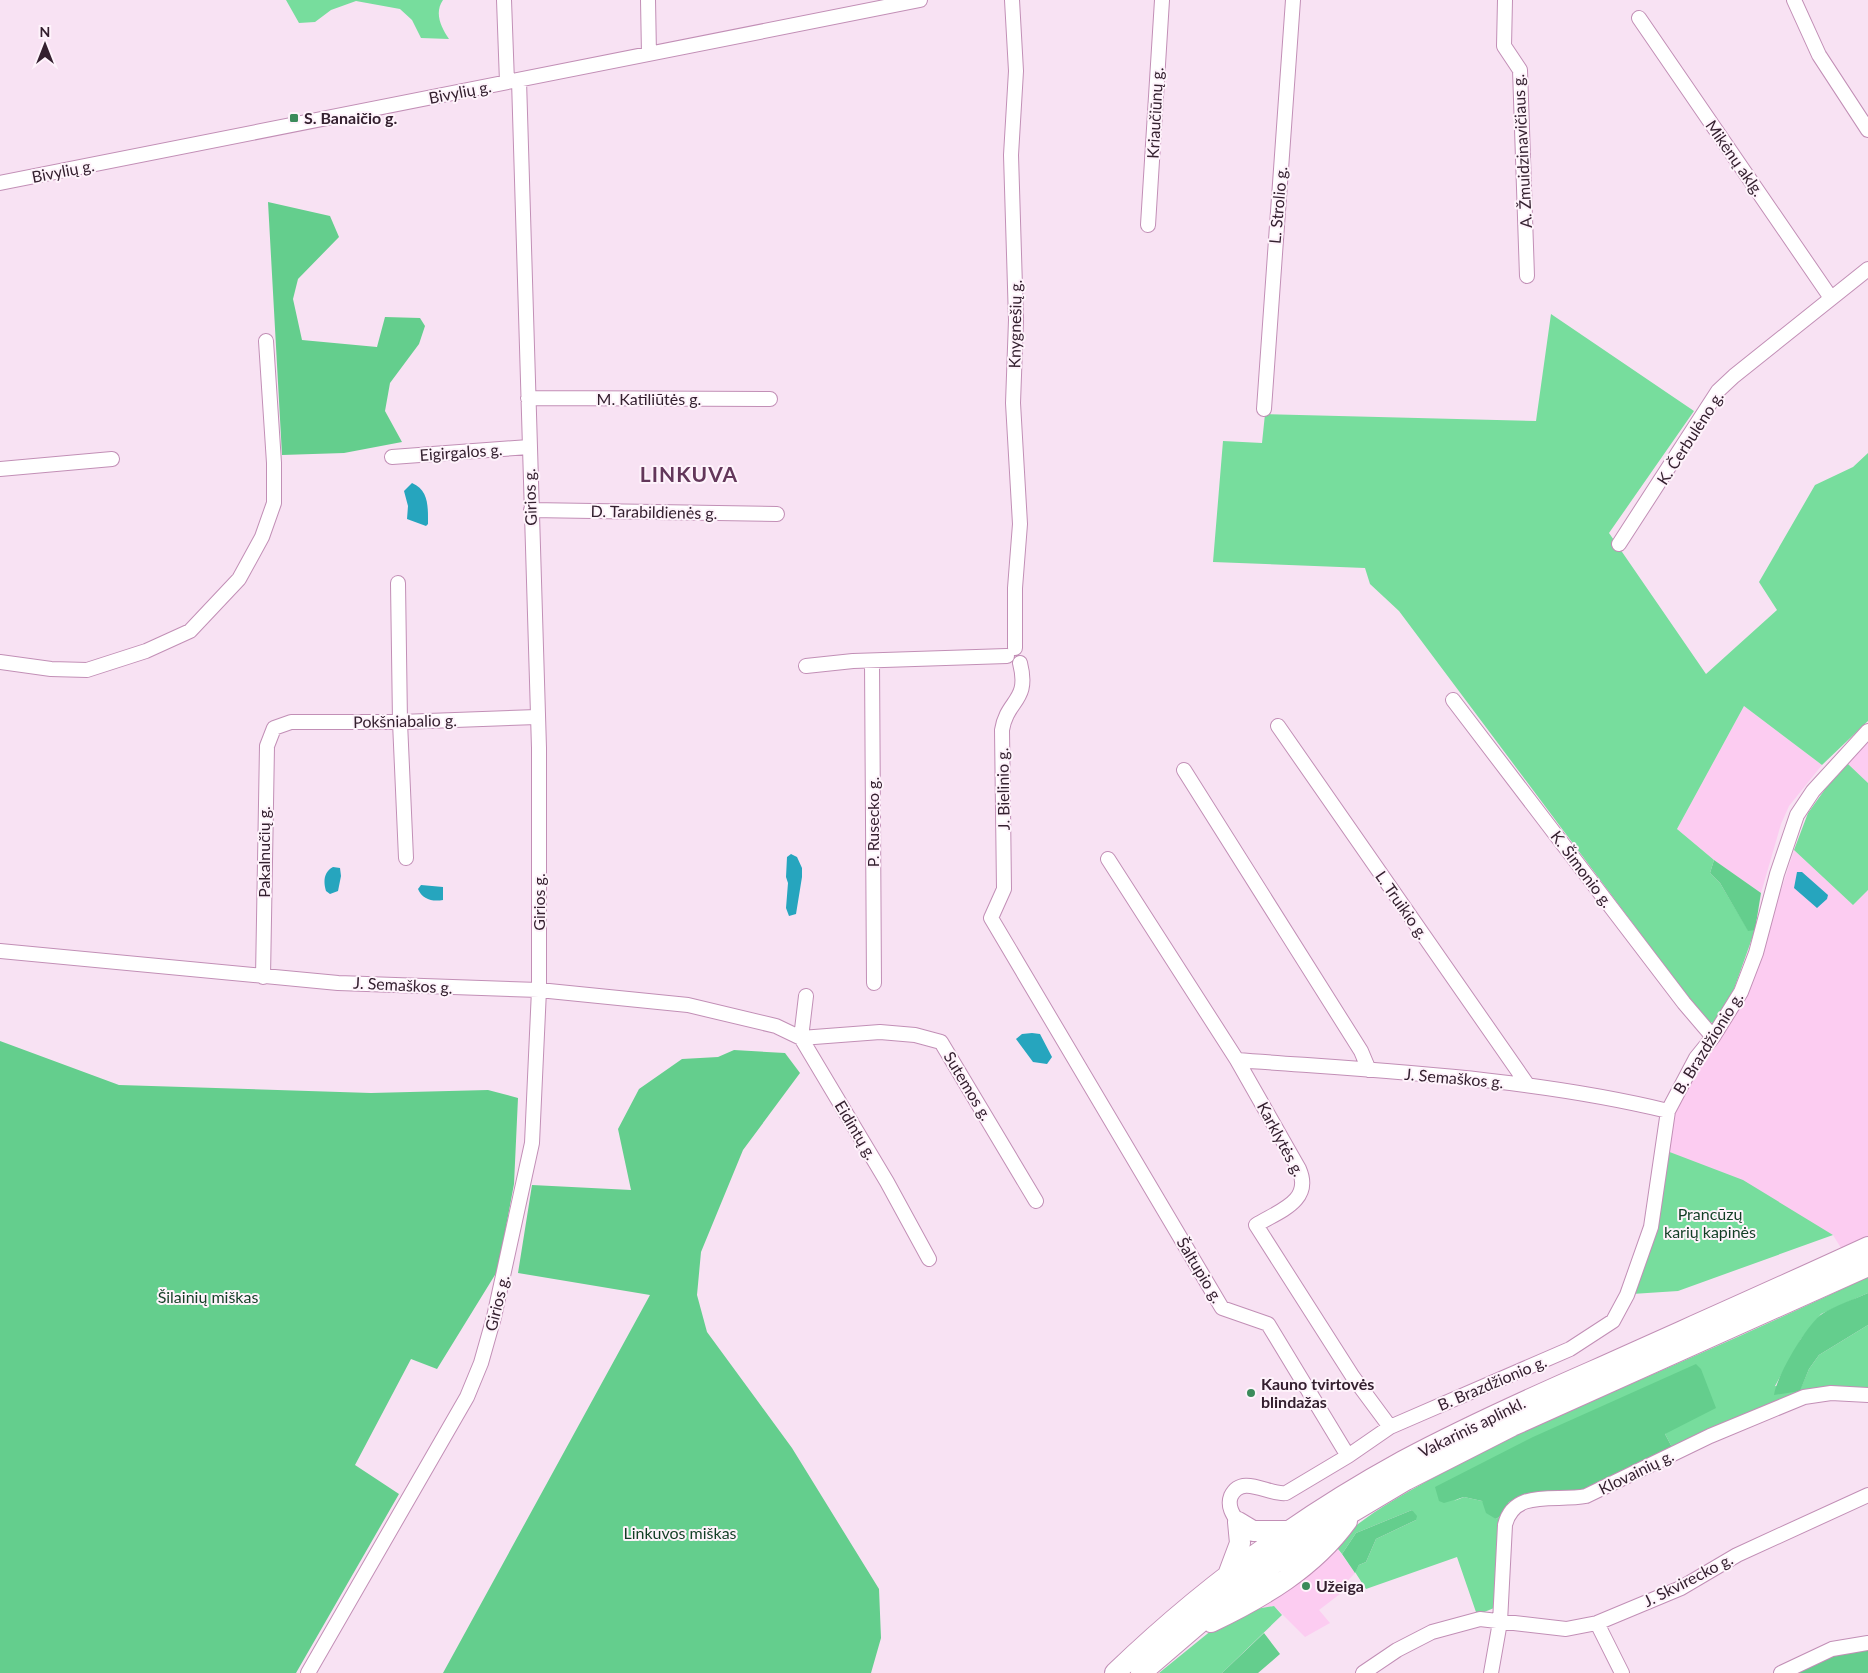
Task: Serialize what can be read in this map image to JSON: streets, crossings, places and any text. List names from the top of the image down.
{
  "streets": {
    "highway": ["Vakarinis aplinkl."],
    "street": [
      "Bivylių g.",
      "Kriaučiūnų g.",
      "A. Žmuidzinavičiaus g.",
      "Mikėnų aklg.",
      "L. Strolio g.",
      "Knygnešių g.",
      "M. Katiliūtės g.",
      "K. Čerbulėno g.",
      "Eigirgalos g.",
      "Girios g.",
      "D. Tarabildienės g.",
      "Pokšniabalio g.",
      "J. Bielinio g.",
      "P. Rusecko g.",
      "Pakalnučių g.",
      "K. Šimonio g.",
      "L. Truikio g.",
      "J. Semaškos g.",
      "B. Brazdžionio g.",
      "Sutemos g.",
      "Eidintų g.",
      "Karklytės g.",
      "Šaltupio g.",
      "Klovainių g.",
      "J. Skvirecko g."
    ]
  },
  "crossings": [
    ["Bivylių g.", "Girios g."],
    ["Mikėnų aklg.", "K. Čerbulėno g."],
    ["Knygnešių g.", "J. Bielinio g."],
    ["M. Katiliūtės g.", "Girios g."],
    ["Eigirgalos g.", "Girios g."],
    ["Girios g.", "D. Tarabildienės g."],
    ["Girios g.", "Pokšniabalio g."],
    ["Girios g.", "J. Semaškos g."],
    ["Pokšniabalio g.", "Pakalnučių g."],
    ["J. Bielinio g.", "Šaltupio g."],
    ["Pakalnučių g.", "J. Semaškos g."],
    ["K. Šimonio g.", "B. Brazdžionio g."],
    ["L. Truikio g.", "J. Semaškos g."],
    ["J. Semaškos g.", "B. Brazdžionio g."],
    ["J. Semaškos g.", "Sutemos g."],
    ["J. Semaškos g.", "Eidintų g."],
    ["J. Semaškos g.", "Karklytės g."],
    ["B. Brazdžionio g.", "Karklytės g."],
    ["B. Brazdžionio g.", "Šaltupio g."],
    ["Sutemos g.", "Eidintų g."],
    ["Klovainių g.", "J. Skvirecko g."]
  ],
  "districts": ["LINKUVA"],
  "parks": ["Prancūzų karių kapinės", "Šilainių miškas", "Linkuvos miškas"],
  "places": {
    "transit": ["S. Banaičio g."],
    "other": ["Kauno tvirtovės blindažas", "Užeiga"]
  },
  "north": "top"
}
